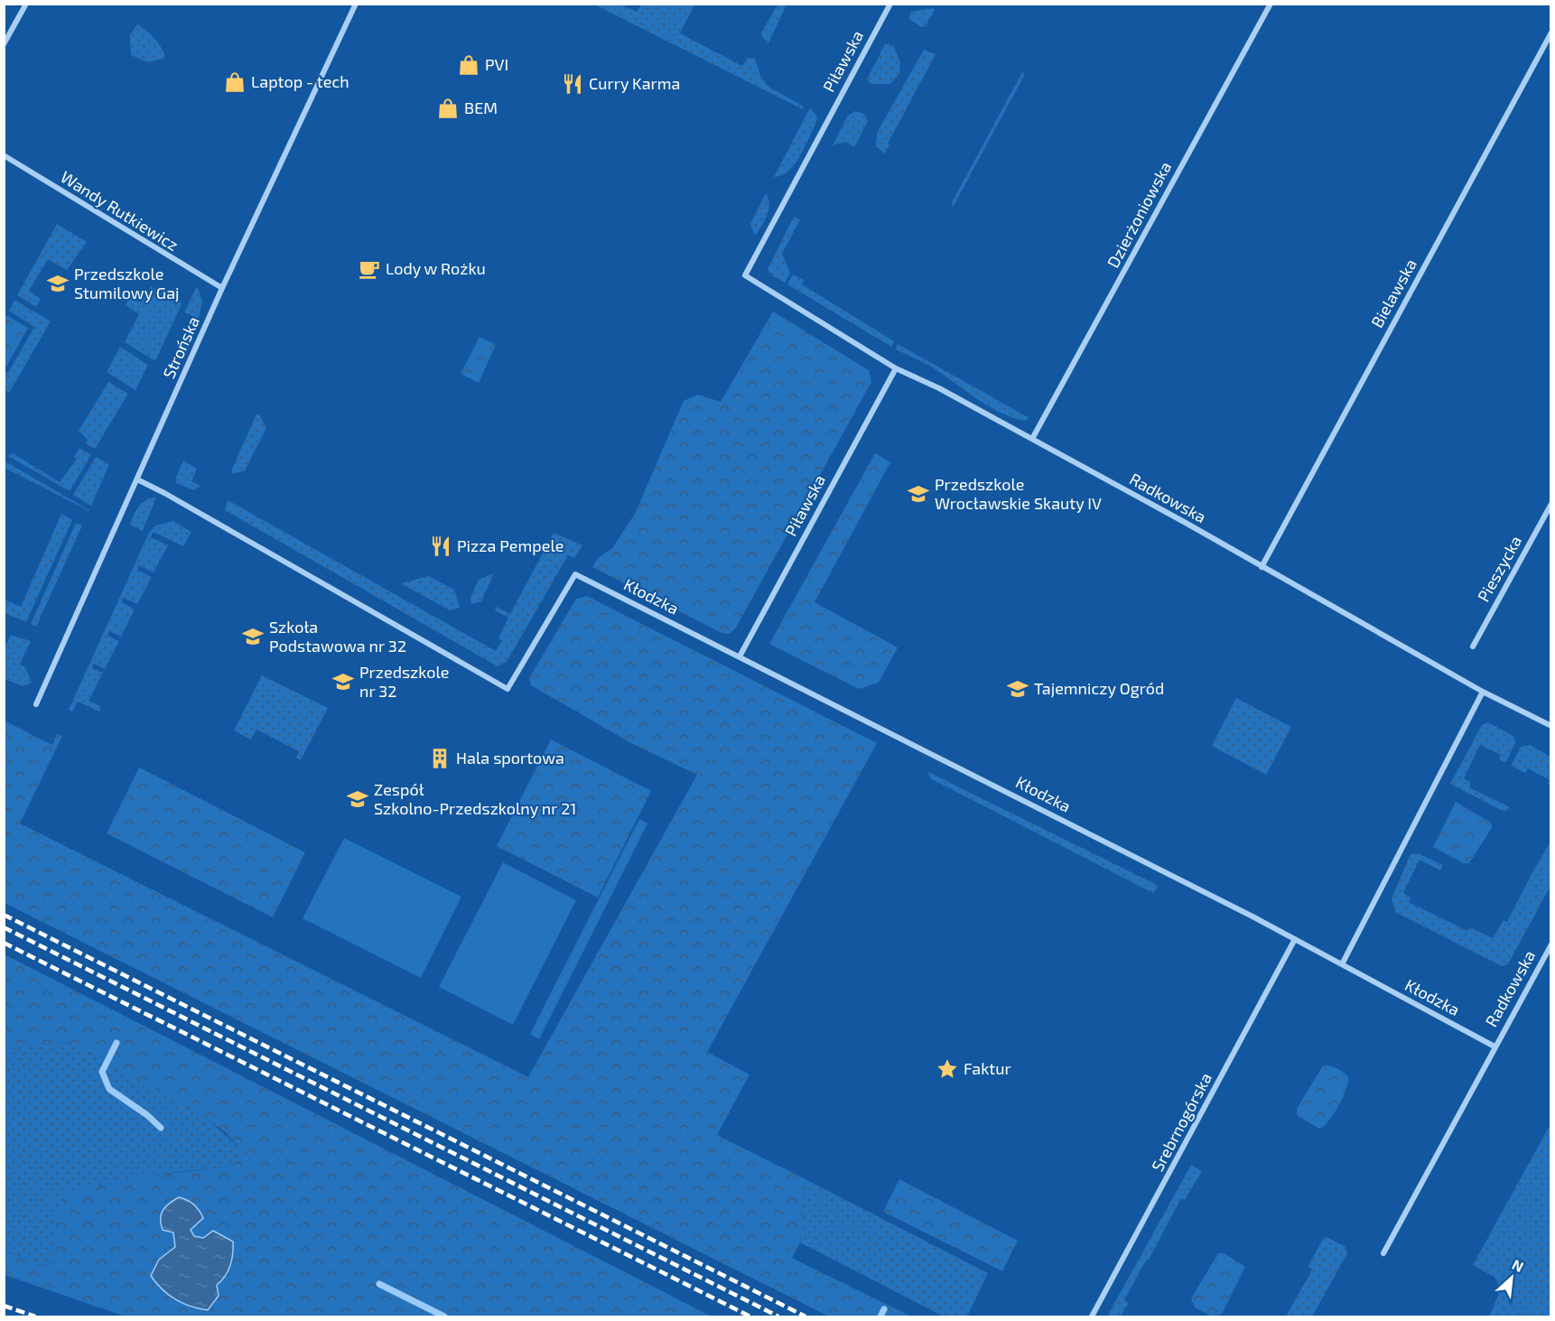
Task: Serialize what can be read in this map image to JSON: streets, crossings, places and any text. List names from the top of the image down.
{
  "streets": {
    "street": [
      "Piławska",
      "Wandy Rutkiewicz",
      "Dzierżoniowska",
      "Bielawska",
      "Strońska",
      "Radkowska",
      "Pieszycka",
      "Kłodzka",
      "Srebrnogórska"
    ]
  },
  "crossings": [
    ["Piławska", "Radkowska"],
    ["Piławska", "Kłodzka"],
    ["Wandy Rutkiewicz", "Strońska"],
    ["Dzierżoniowska", "Radkowska"],
    ["Bielawska", "Radkowska"],
    ["Strońska", "Kłodzka"],
    ["Radkowska", "Kłodzka"],
    ["Kłodzka", "Srebrnogórska"]
  ],
  "places": {
    "shop": ["PVI", "Laptop - tech", "BEM"],
    "restaurant": ["Curry Karma", "Pizza Pempele"],
    "cafe": ["Lody w Rożku"],
    "school or university": [
      "Przedszkole Stumilowy Gaj",
      "Przedszkole Wrocławskie Skauty IV",
      "Szkoła Podstawowa nr 32",
      "Przedszkole nr 32",
      "Tajemniczy Ogród",
      "Zespół Szkolno-Przedszkolny nr 21"
    ],
    "building": ["Hala sportowa"],
    "place": ["Faktur"]
  },
  "north": "top right"
}
